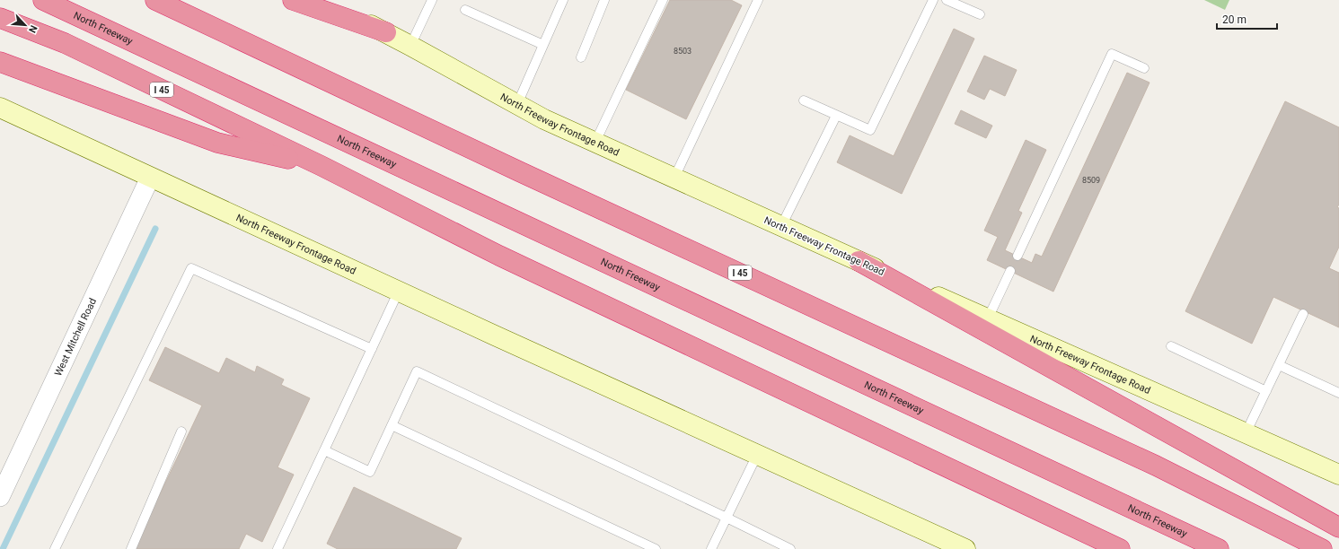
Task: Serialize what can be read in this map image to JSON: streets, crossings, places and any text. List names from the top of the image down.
{
  "streets": {
    "highway": ["North Freeway", "I 45"],
    "main road": ["North Freeway Frontage Road"],
    "street": ["West Mitchell Road"]
  },
  "crossings": [
    ["North Freeway Frontage Road", "West Mitchell Road"]
  ],
  "house_numbers": ["8503", "8509"],
  "scale_bar": "20 m",
  "north": "bottom right"
}
